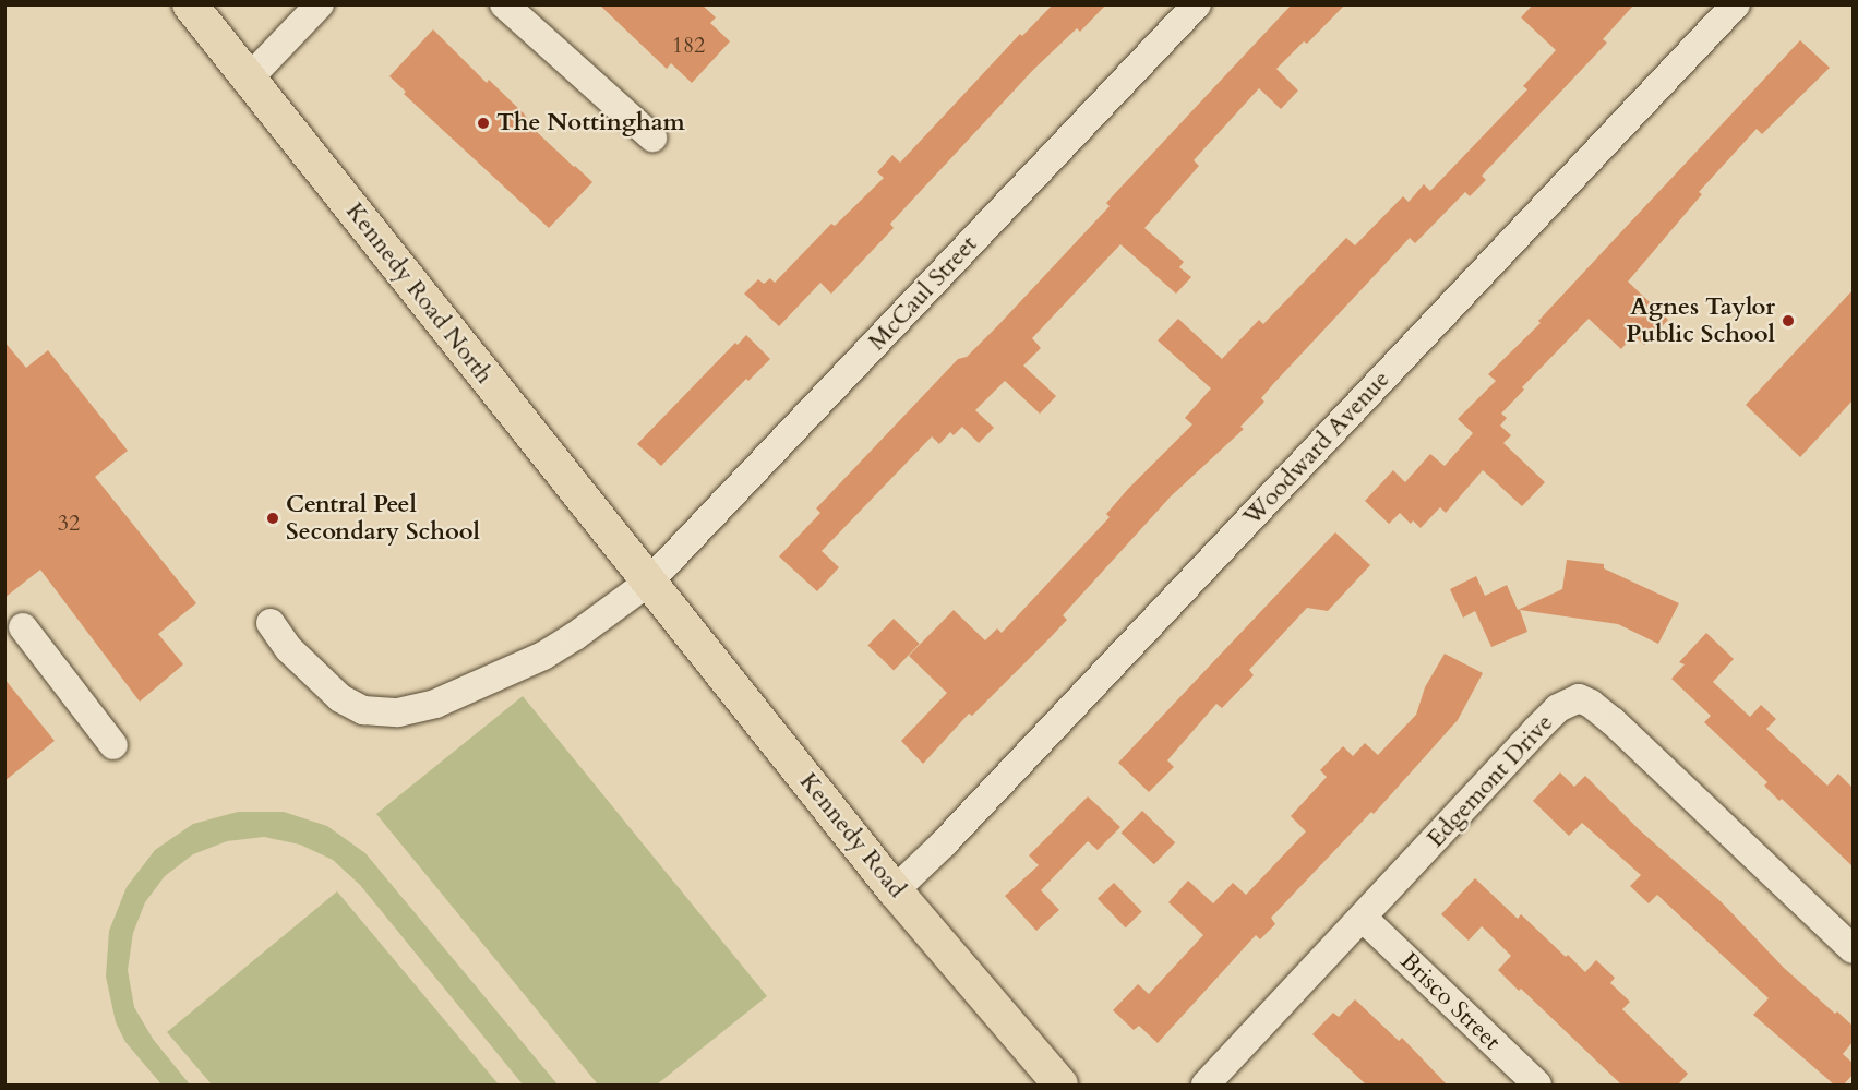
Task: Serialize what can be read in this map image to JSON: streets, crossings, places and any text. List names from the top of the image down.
{
  "streets": {
    "main road": ["Kennedy Road North", "Kennedy Road"],
    "street": [
      "McCaul Street",
      "Woodward Avenue",
      "Edgemont Drive",
      "Brisco Street"
    ]
  },
  "crossings": [
    ["Kennedy Road North", "McCaul Street"],
    ["Kennedy Road North", "Kennedy Road"],
    ["McCaul Street", "Kennedy Road"],
    ["Woodward Avenue", "Kennedy Road"],
    ["Edgemont Drive", "Brisco Street"]
  ],
  "places": ["The Nottingham", "Agnes Taylor Public School", "Central Peel Secondary School"],
  "house_numbers": ["182", "32"]
}
